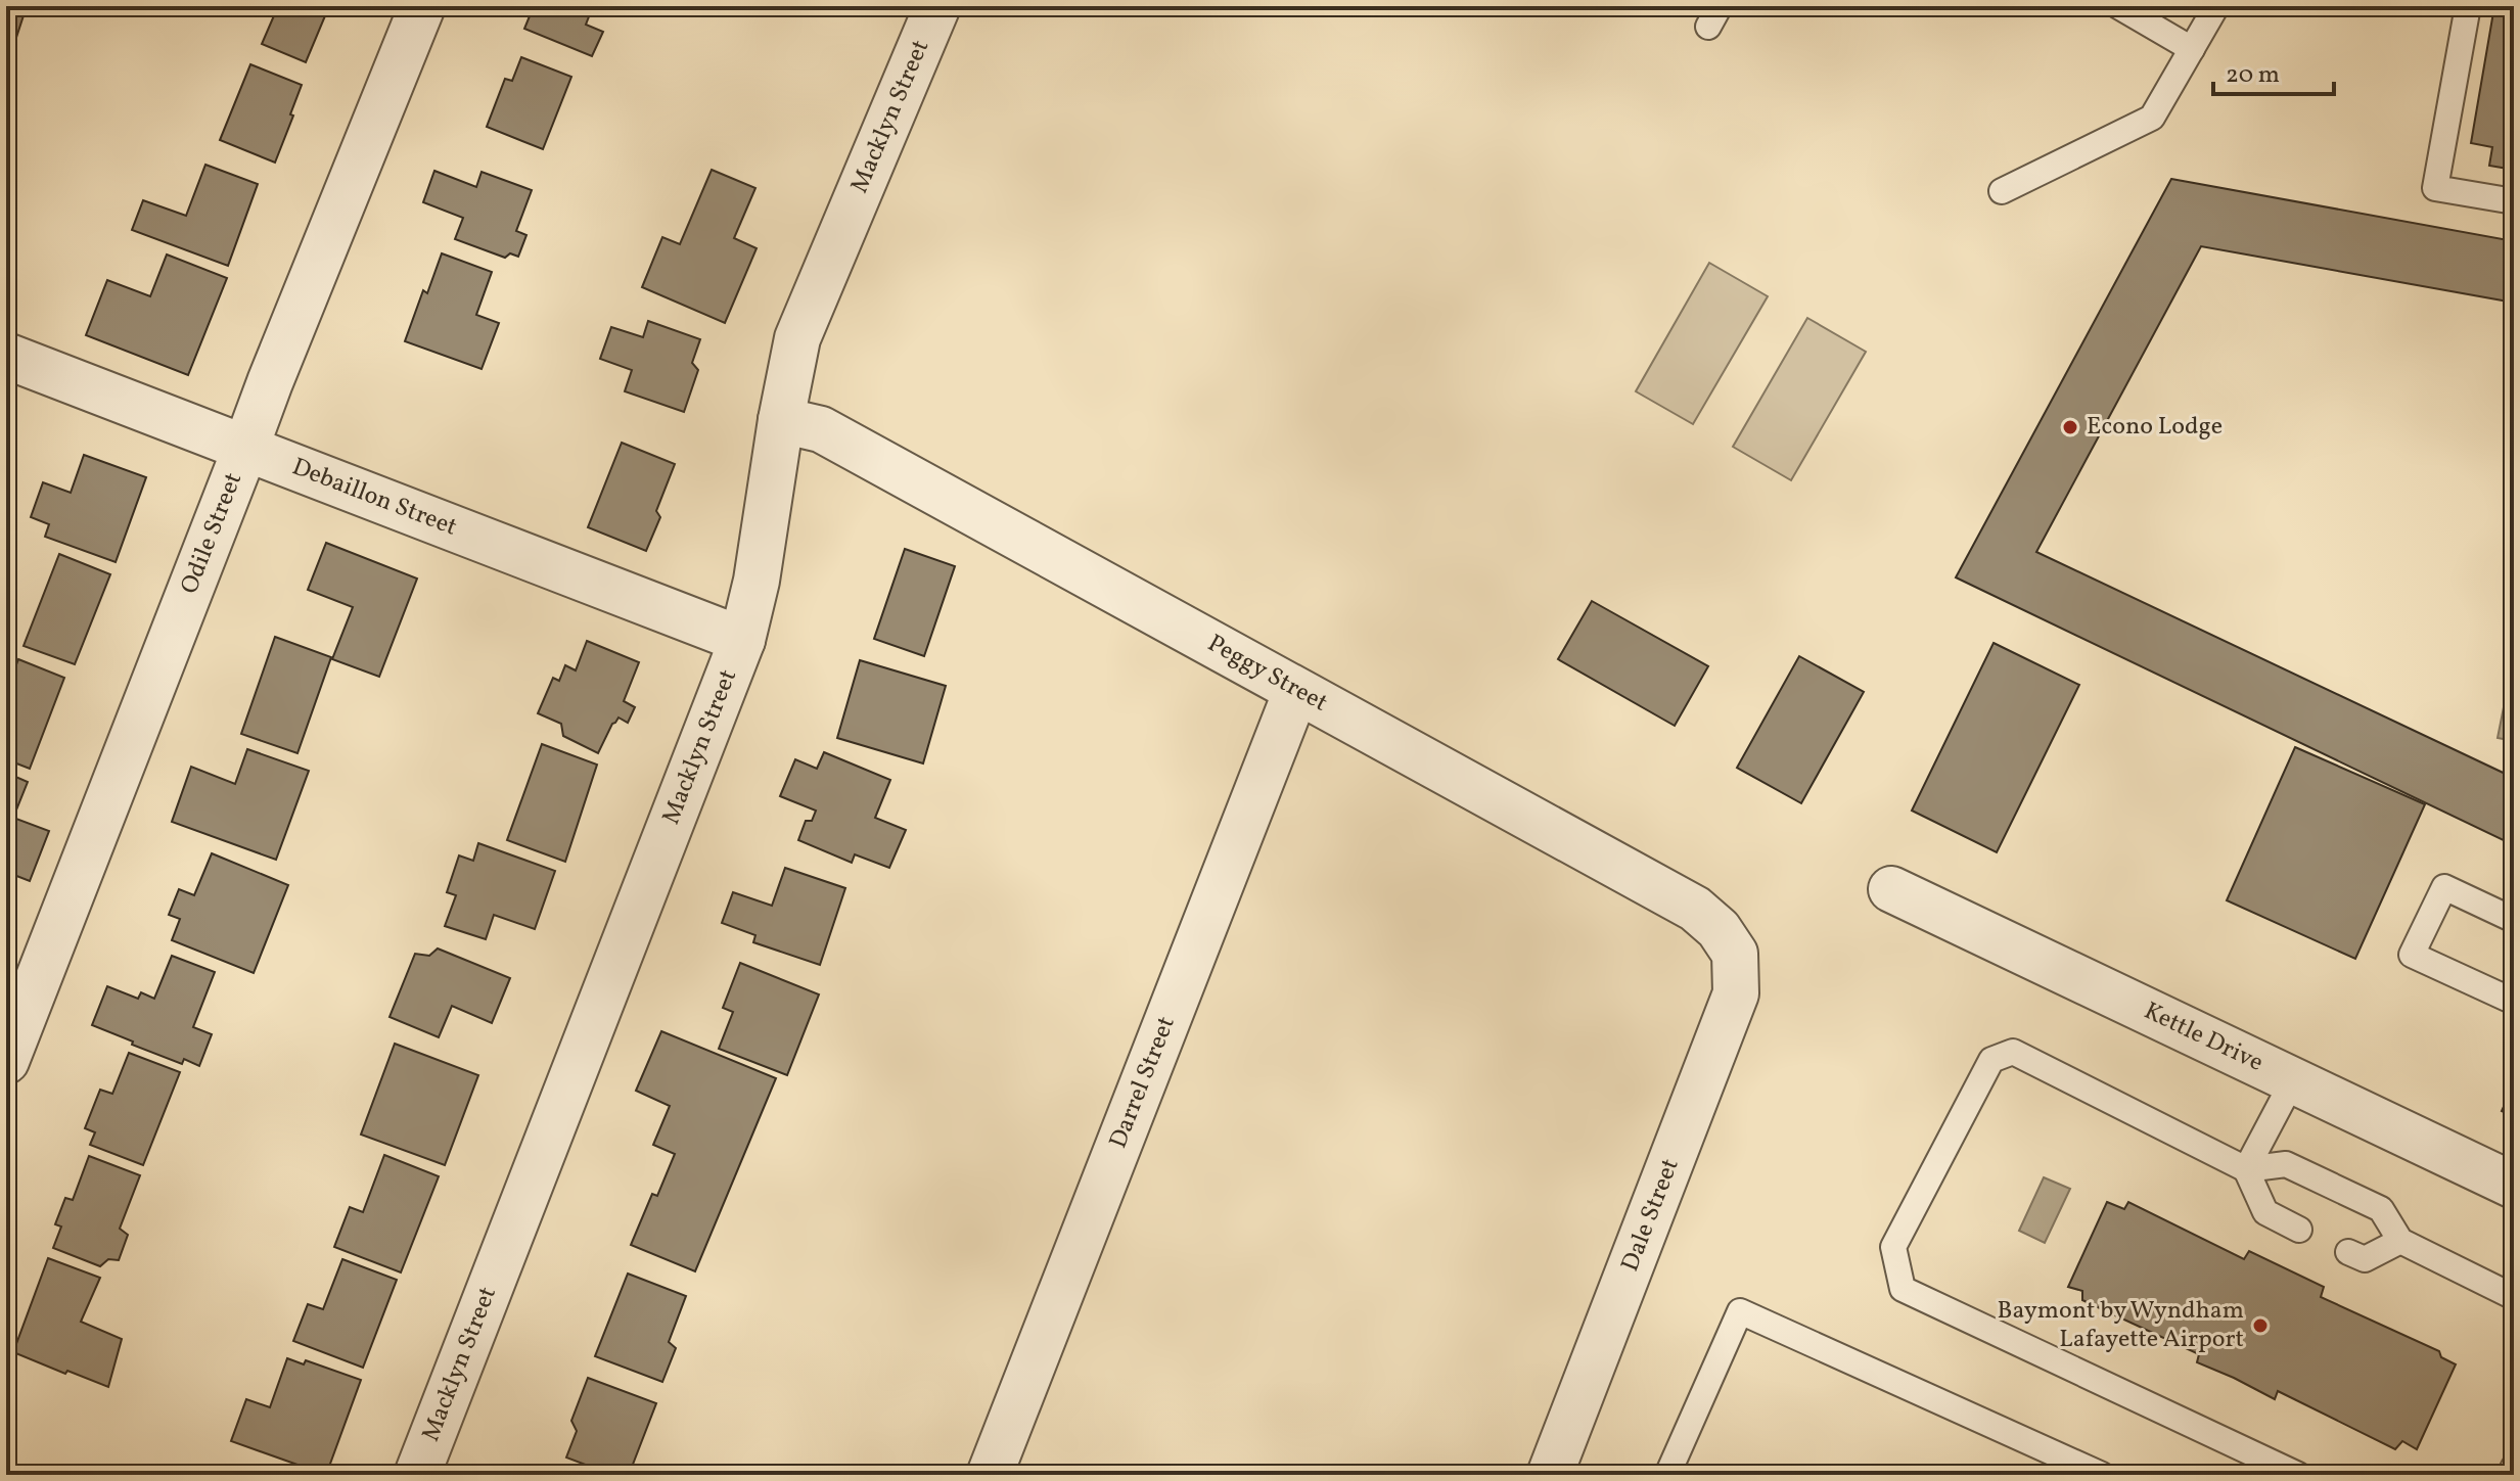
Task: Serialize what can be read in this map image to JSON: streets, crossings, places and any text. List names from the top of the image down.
{
  "streets": {
    "street": [
      "Macklyn Street",
      "Debaillon Street",
      "Odile Street",
      "Peggy Street",
      "Kettle Drive",
      "Darrel Street",
      "Dale Street"
    ]
  },
  "crossings": [
    ["Macklyn Street", "Debaillon Street"],
    ["Macklyn Street", "Peggy Street"],
    ["Debaillon Street", "Odile Street"],
    ["Peggy Street", "Darrel Street"],
    ["Peggy Street", "Dale Street"]
  ],
  "places": ["Econo Lodge", "Baymont by Wyndham Lafayette Airport"],
  "scale_bar": "20 m"
}
